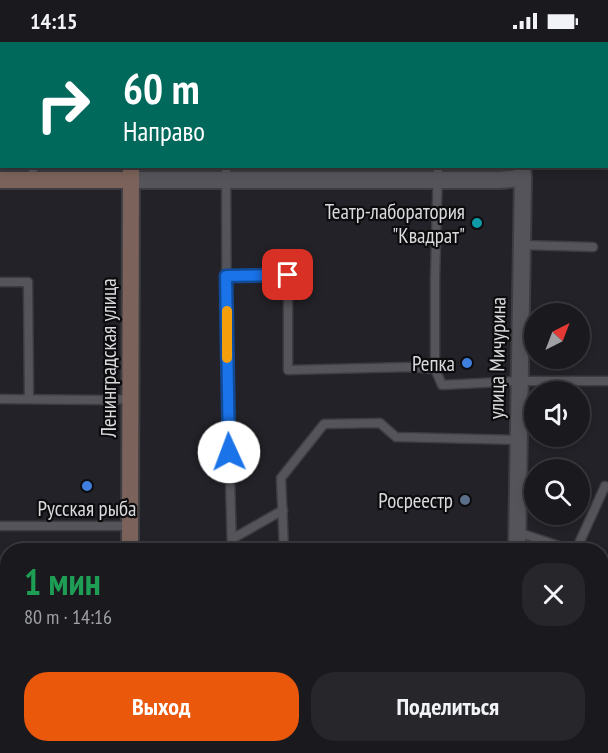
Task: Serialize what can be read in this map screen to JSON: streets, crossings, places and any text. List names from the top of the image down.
{
  "streets": {
    "main road": ["Ленинградская улица"],
    "street": ["улица Мичурина"]
  },
  "places": [
    "Театр-лаборатория \"Квадрат\"",
    "Репка",
    "Русская рыба",
    "Росреестр"
  ],
  "north": "top right",
  "page": {
    "status": "14:15",
    "turn": ["60 m", "Направо"],
    "heading": ["1 мин", "80 m · 14:16"],
    "buttons": ["Выход", "Поделиться"]
  }
}
